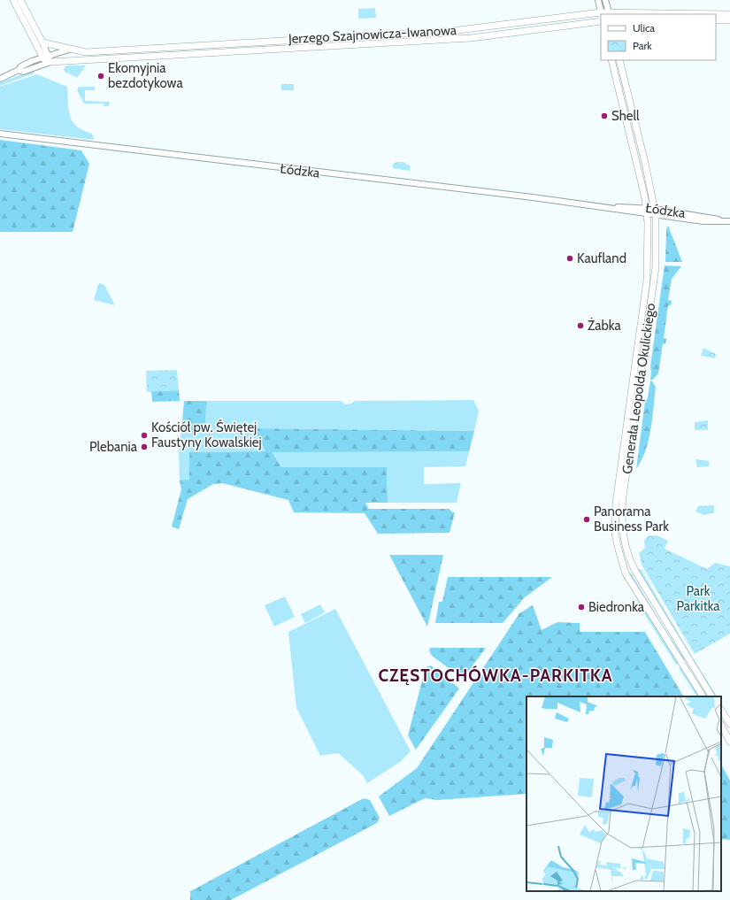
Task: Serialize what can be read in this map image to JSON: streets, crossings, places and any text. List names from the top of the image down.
{
  "streets": {
    "main road": ["Jerzego Szajnowicza-Iwanowa", "Generała Leopolda Okulickiego"],
    "street": ["Łódzka"]
  },
  "crossings": [
    ["Łódzka", "Generała Leopolda Okulickiego"]
  ],
  "districts": ["CZĘSTOCHÓWKA-PARKITKA"],
  "parks": ["Park Parkitka"],
  "places": [
    "Ekomyjnia bezdotykowa",
    "Shell",
    "Kaufland",
    "Żabka",
    "Kościół pw. Świętej Faustyny Kowalskiej",
    "Plebania",
    "Panorama Business Park",
    "Biedronka"
  ],
  "legend": ["Ulica", "Park"]
}
